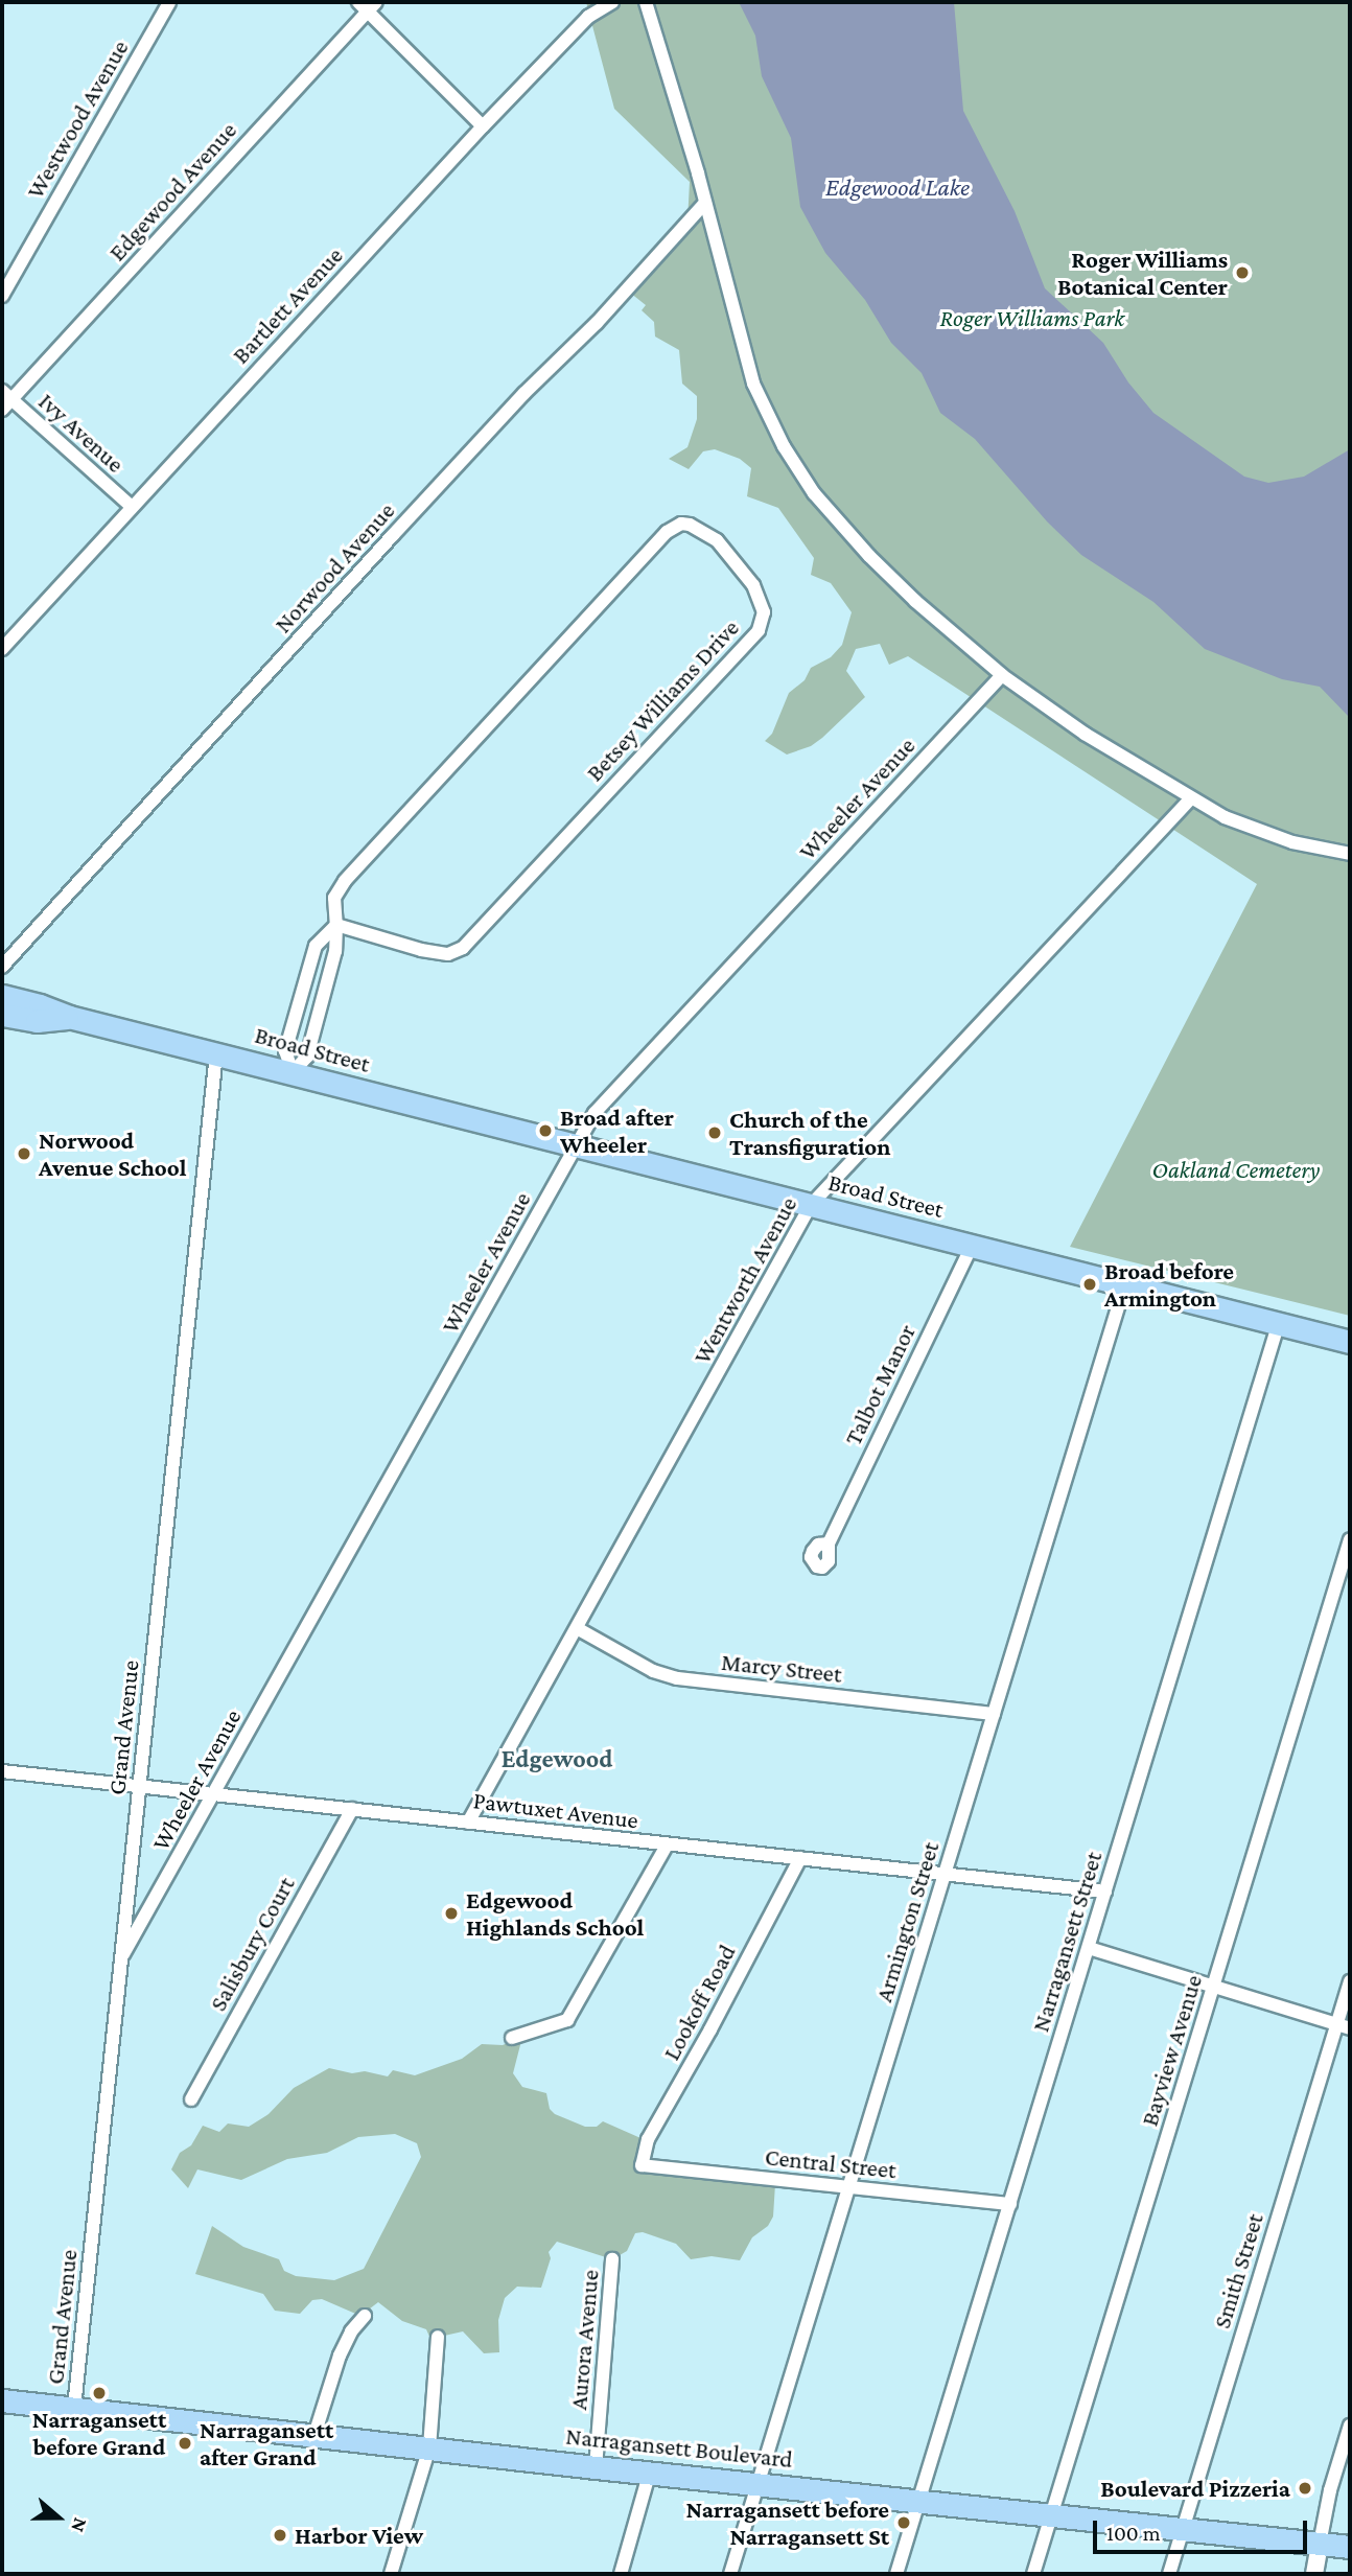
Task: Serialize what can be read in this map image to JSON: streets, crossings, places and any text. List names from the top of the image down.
{
  "streets": {
    "main road": ["Broad Street", "Narragansett Boulevard"],
    "street": [
      "Westwood Avenue",
      "Edgewood Avenue",
      "Bartlett Avenue",
      "Ivy Avenue",
      "Norwood Avenue",
      "Betsey Williams Drive",
      "Wheeler Avenue",
      "Wentworth Avenue",
      "Talbot Manor",
      "Marcy Street",
      "Grand Avenue",
      "Pawtuxet Avenue",
      "Armington Street",
      "Narragansett Street",
      "Salisbury Court",
      "Lookoff Road",
      "Bayview Avenue",
      "Central Street",
      "Smith Street",
      "Aurora Avenue"
    ]
  },
  "crossings": [
    ["Edgewood Avenue", "Ivy Avenue"],
    ["Bartlett Avenue", "Ivy Avenue"],
    ["Betsey Williams Drive", "Broad Street"],
    ["Wheeler Avenue", "Broad Street"],
    ["Wheeler Avenue", "Grand Avenue"],
    ["Wheeler Avenue", "Pawtuxet Avenue"],
    ["Broad Street", "Wentworth Avenue"],
    ["Broad Street", "Talbot Manor"],
    ["Broad Street", "Grand Avenue"],
    ["Broad Street", "Armington Street"],
    ["Broad Street", "Narragansett Street"],
    ["Wentworth Avenue", "Marcy Street"],
    ["Wentworth Avenue", "Pawtuxet Avenue"],
    ["Marcy Street", "Armington Street"],
    ["Grand Avenue", "Pawtuxet Avenue"],
    ["Grand Avenue", "Narragansett Boulevard"],
    ["Pawtuxet Avenue", "Armington Street"],
    ["Pawtuxet Avenue", "Narragansett Street"],
    ["Pawtuxet Avenue", "Salisbury Court"],
    ["Pawtuxet Avenue", "Lookoff Road"],
    ["Armington Street", "Central Street"],
    ["Armington Street", "Narragansett Boulevard"],
    ["Narragansett Street", "Central Street"],
    ["Narragansett Street", "Narragansett Boulevard"],
    ["Lookoff Road", "Central Street"],
    ["Bayview Avenue", "Narragansett Boulevard"],
    ["Smith Street", "Narragansett Boulevard"],
    ["Aurora Avenue", "Narragansett Boulevard"]
  ],
  "districts": ["Edgewood"],
  "water": ["Edgewood Lake"],
  "parks": ["Roger Williams Park", "Oakland Cemetery"],
  "places": [
    "Roger Williams Botanical Center",
    "Broad after Wheeler",
    "Church of the Transfiguration",
    "Norwood Avenue School",
    "Broad before Armington",
    "Edgewood Highlands School",
    "Narragansett before Grand",
    "Narragansett after Grand",
    "Boulevard Pizzeria",
    "Narragansett before Narragansett St",
    "Harbor View"
  ],
  "scale_bar": "100 m",
  "north": "right"
}
